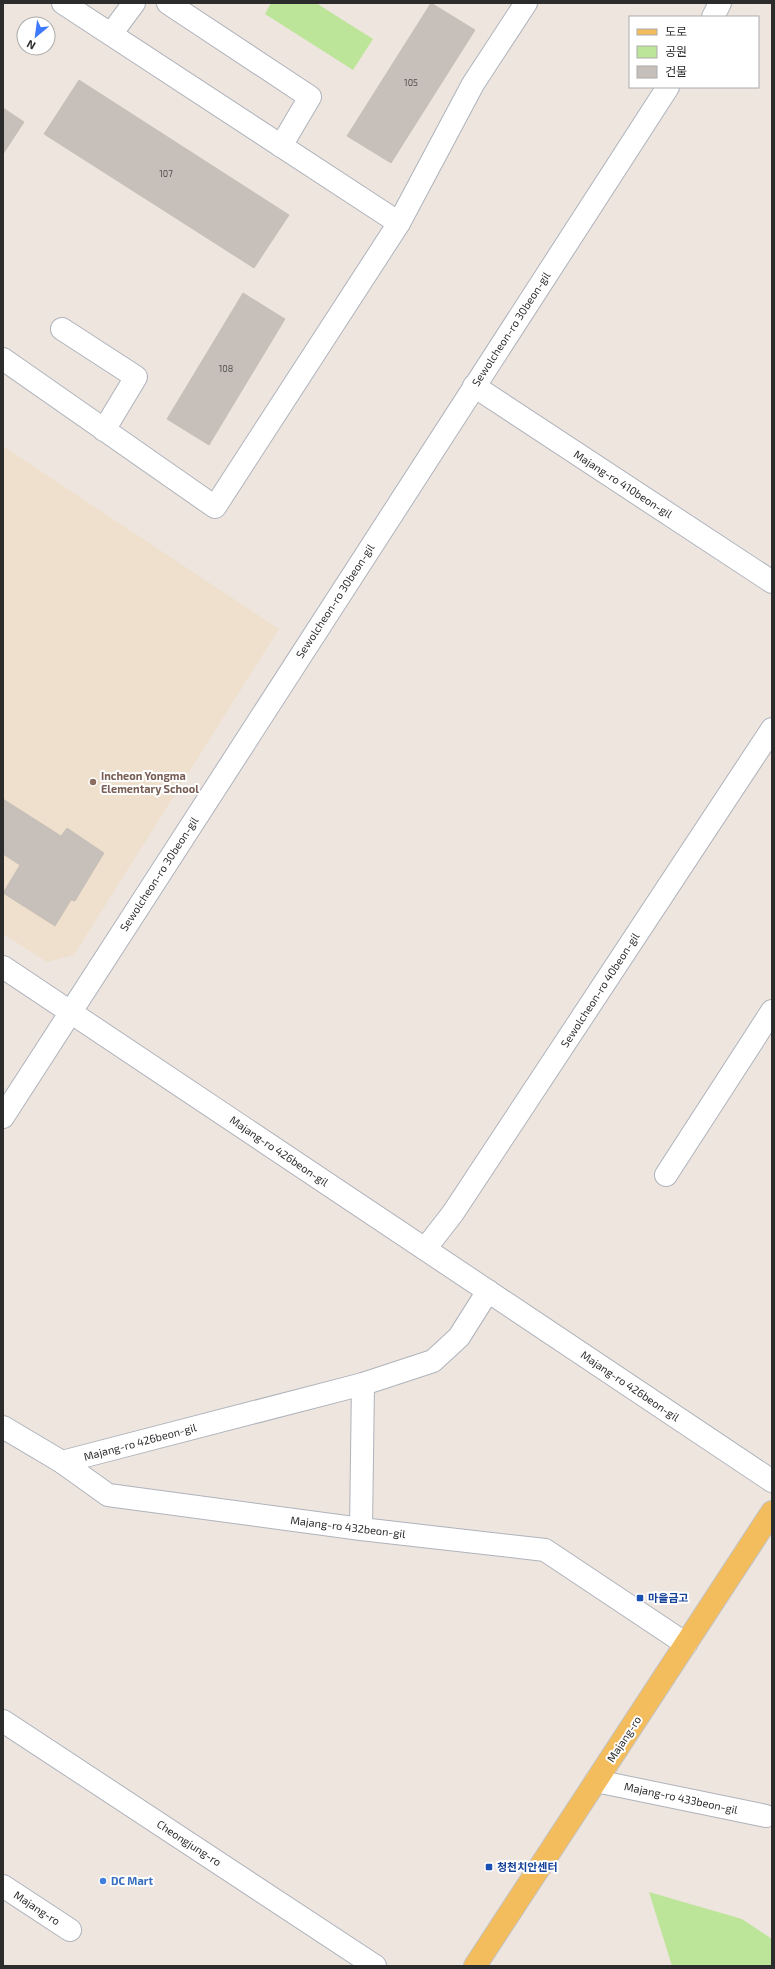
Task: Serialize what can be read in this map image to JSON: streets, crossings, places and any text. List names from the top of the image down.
{
  "streets": {
    "main road": ["Majang-ro"],
    "street": [
      "Sewolcheon-ro 30beon-gil",
      "Majang-ro 410beon-gil",
      "Sewolcheon-ro 40beon-gil",
      "Majang-ro 426beon-gil",
      "Majang-ro 432beon-gil",
      "Majang-ro 433beon-gil",
      "Cheongjung-ro"
    ]
  },
  "crossings": [
    ["Sewolcheon-ro 30beon-gil", "Majang-ro 410beon-gil"],
    ["Sewolcheon-ro 30beon-gil", "Majang-ro 426beon-gil"],
    ["Sewolcheon-ro 40beon-gil", "Majang-ro 426beon-gil"],
    ["Majang-ro 426beon-gil", "Majang-ro 432beon-gil"],
    ["Majang-ro 432beon-gil", "Majang-ro"],
    ["Majang-ro", "Majang-ro 433beon-gil"]
  ],
  "places": {
    "other": ["Incheon Yongma Elementary School", "DC Mart"],
    "transit": ["마을금고", "청천치안센터"]
  },
  "house_numbers": ["105", "107", "108"],
  "legend": ["도로", "공원", "건물"],
  "north": "bottom left"
}
